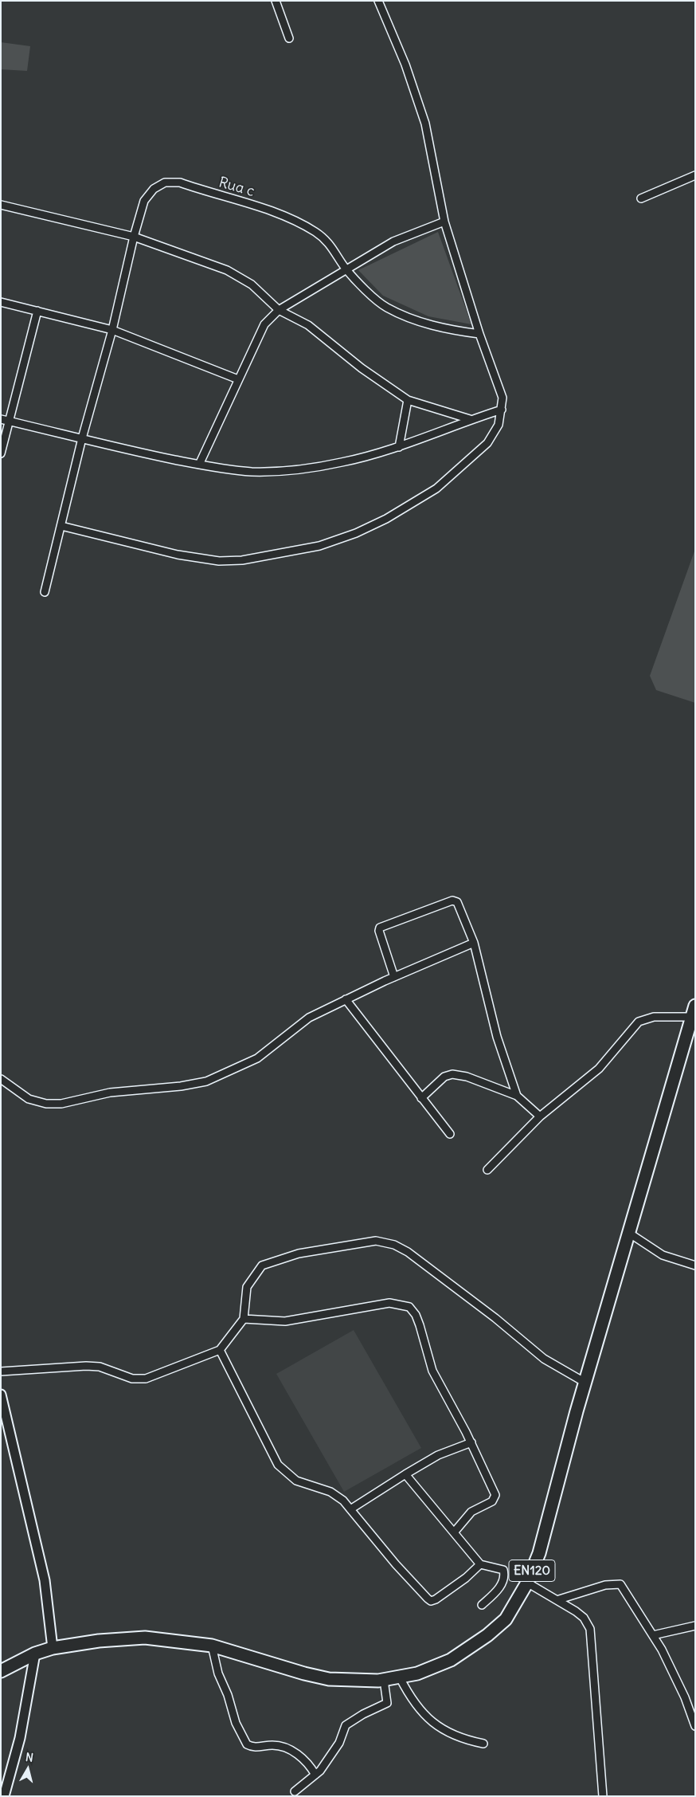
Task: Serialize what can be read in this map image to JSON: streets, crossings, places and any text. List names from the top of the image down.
{
  "streets": {
    "highway": ["EN120"],
    "street": ["Rua c"]
  },
  "north": "top"
}
